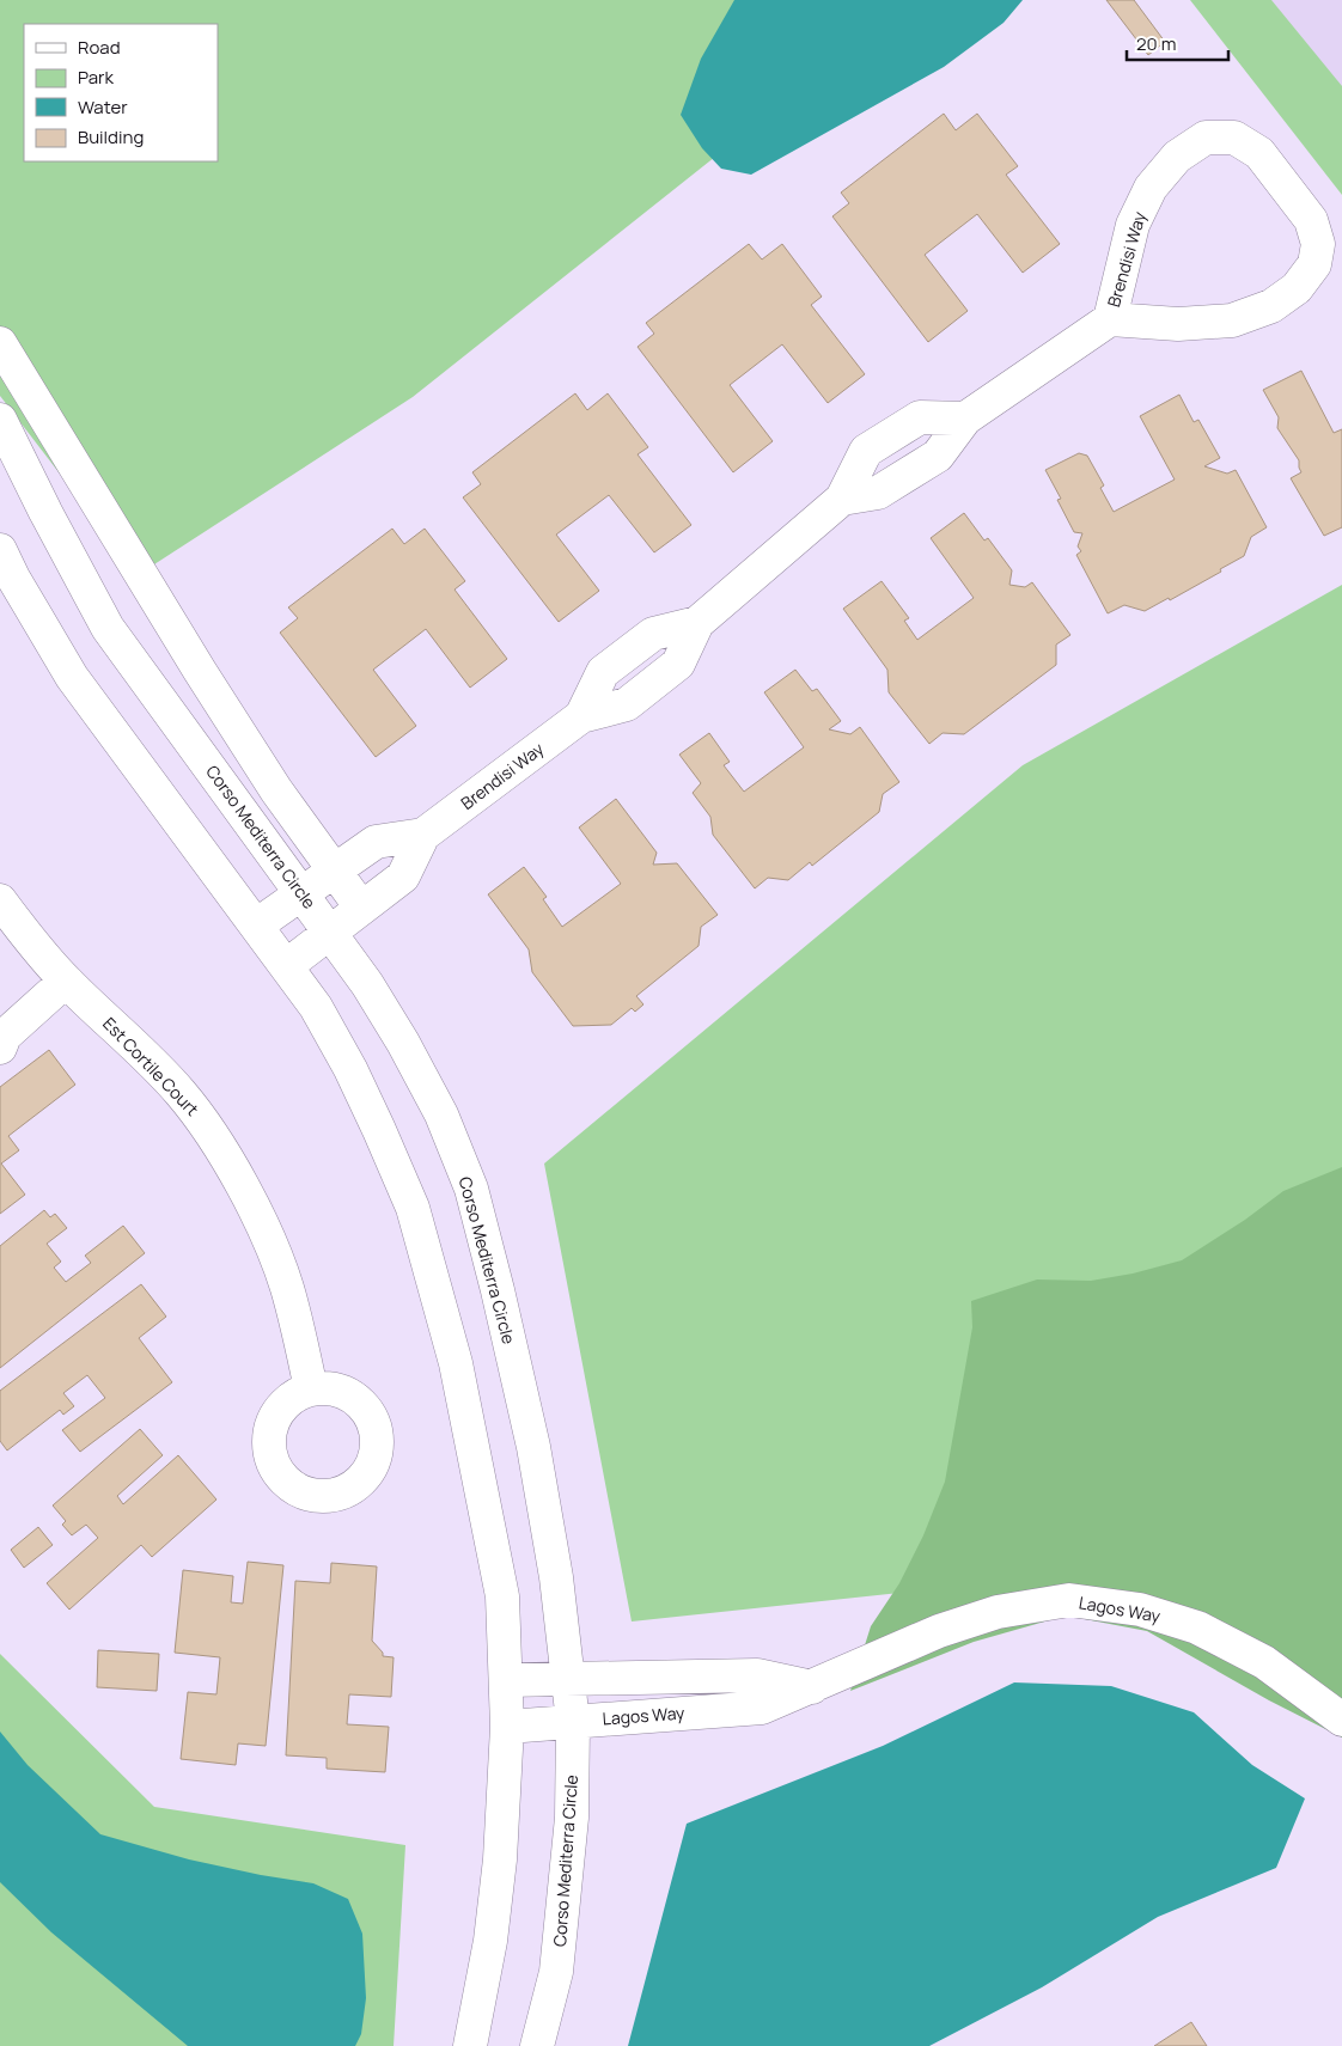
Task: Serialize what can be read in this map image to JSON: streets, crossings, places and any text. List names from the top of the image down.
{
  "streets": {
    "street": [
      "Brendisi Way",
      "Corso Mediterra Circle",
      "Est Cortile Court",
      "Lagos Way"
    ]
  },
  "crossings": [
    ["Brendisi Way", "Corso Mediterra Circle"],
    ["Corso Mediterra Circle", "Lagos Way"]
  ],
  "legend": [
    "Road",
    "Park",
    "Water",
    "Building"
  ],
  "scale_bar": "20 m"
}
